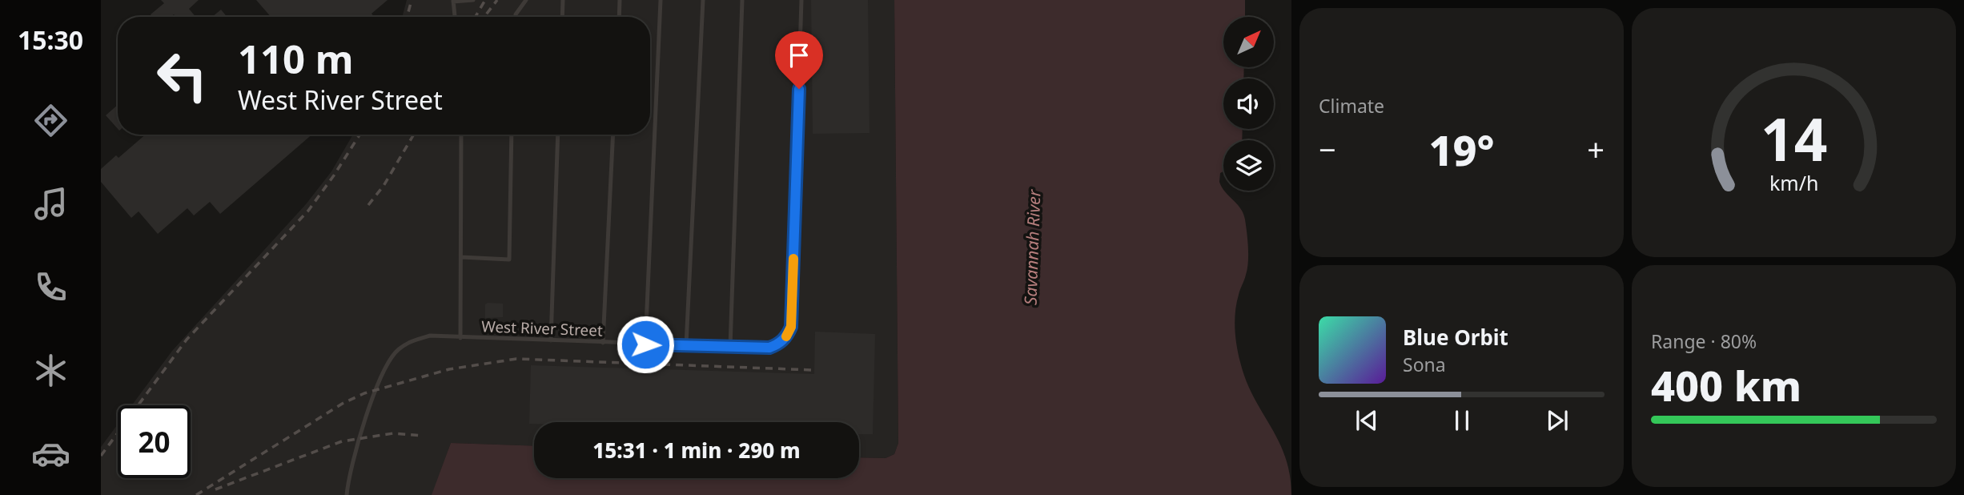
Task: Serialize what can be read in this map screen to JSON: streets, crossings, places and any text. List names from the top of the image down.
{
  "streets": {
    "lane": ["West River Street"]
  },
  "water": ["Savannah River"],
  "north": "top right",
  "page": {
    "tabs": "15:30",
    "tile": [
      "Climate",
      ["Range · 80%", "400 km"]
    ],
    "turn": ["110 m", "West River Street"],
    "heat": ["−", "19°", "+"],
    "song": ["Blue Orbit", "Sona"],
    "limit": "20",
    "trip": "15:31 · 1 min · 290 m",
    "gauge": ["14", "km/h"]
  }
}
